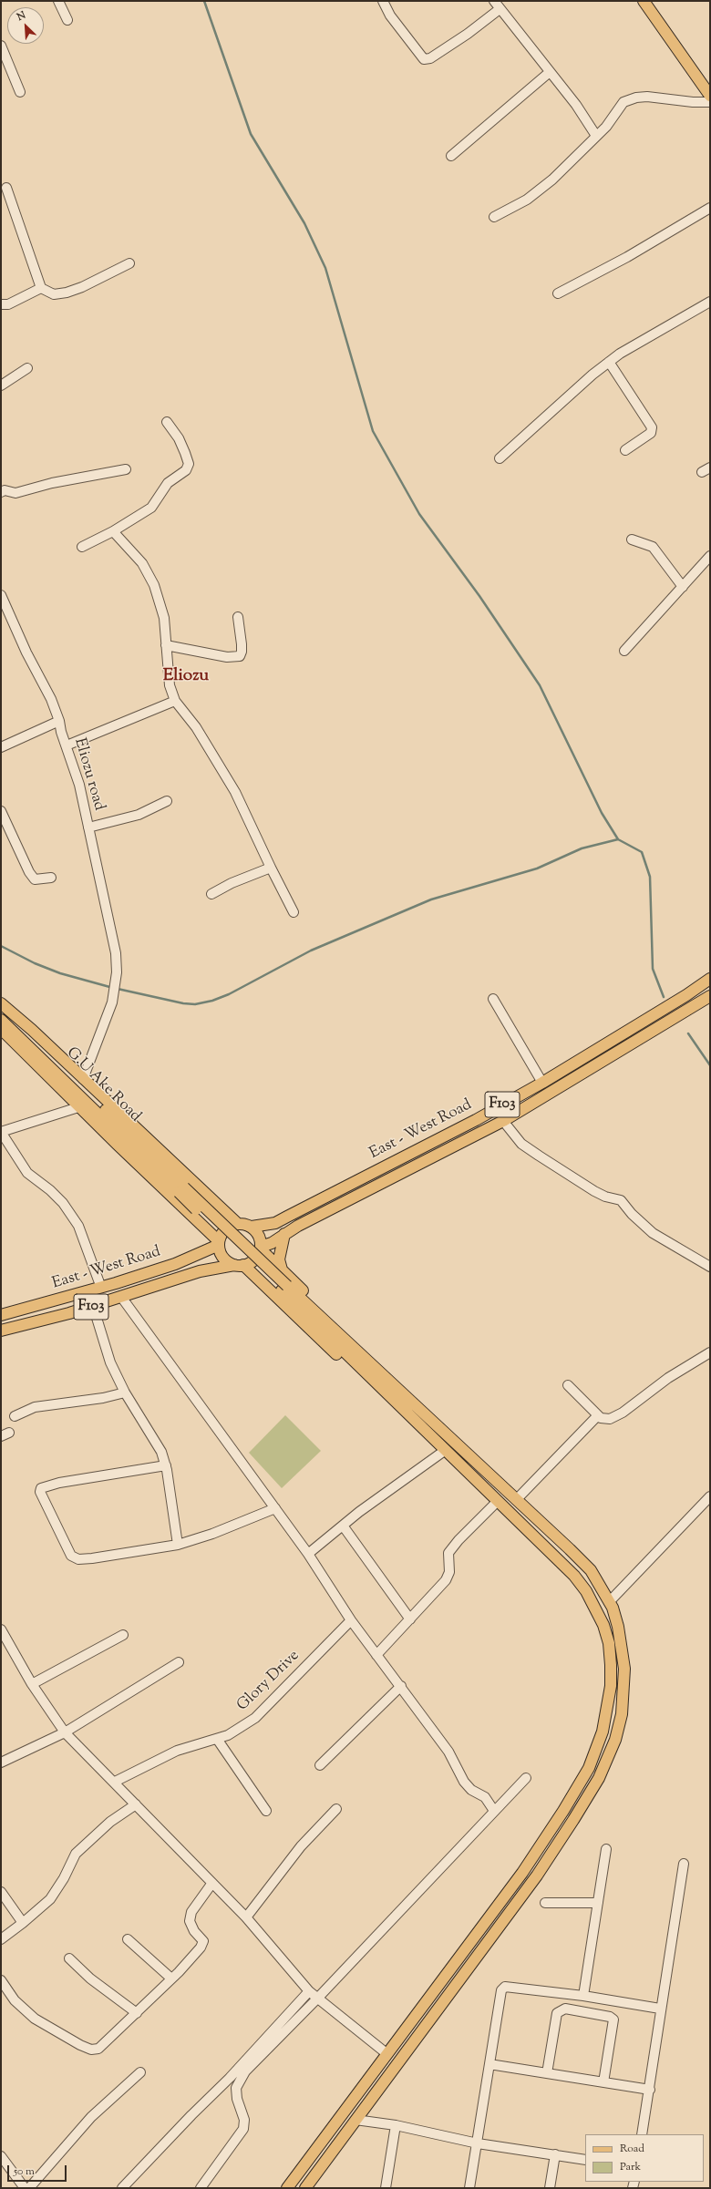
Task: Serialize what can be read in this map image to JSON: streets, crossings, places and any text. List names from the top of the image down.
{
  "streets": {
    "main road": ["G.U Ake Road", "F103", "East - West Road"],
    "street": ["Eliozu road", "Glory Drive"]
  },
  "crossings": [
    ["F103", "East - West Road"]
  ],
  "districts": ["Eliozu"],
  "legend": ["Road", "Park"],
  "scale_bar": "50 m",
  "north": "top left"
}
